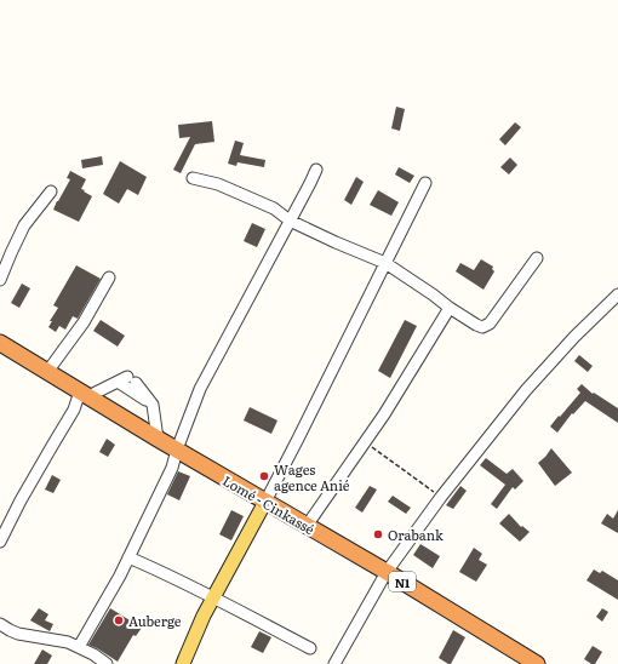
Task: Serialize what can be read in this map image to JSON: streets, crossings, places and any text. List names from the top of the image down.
{
  "streets": {
    "highway": ["Lomé - Cinkassé", "N1"]
  },
  "places": ["Wages agence Anié", "Orabank", "Auberge"]
}
